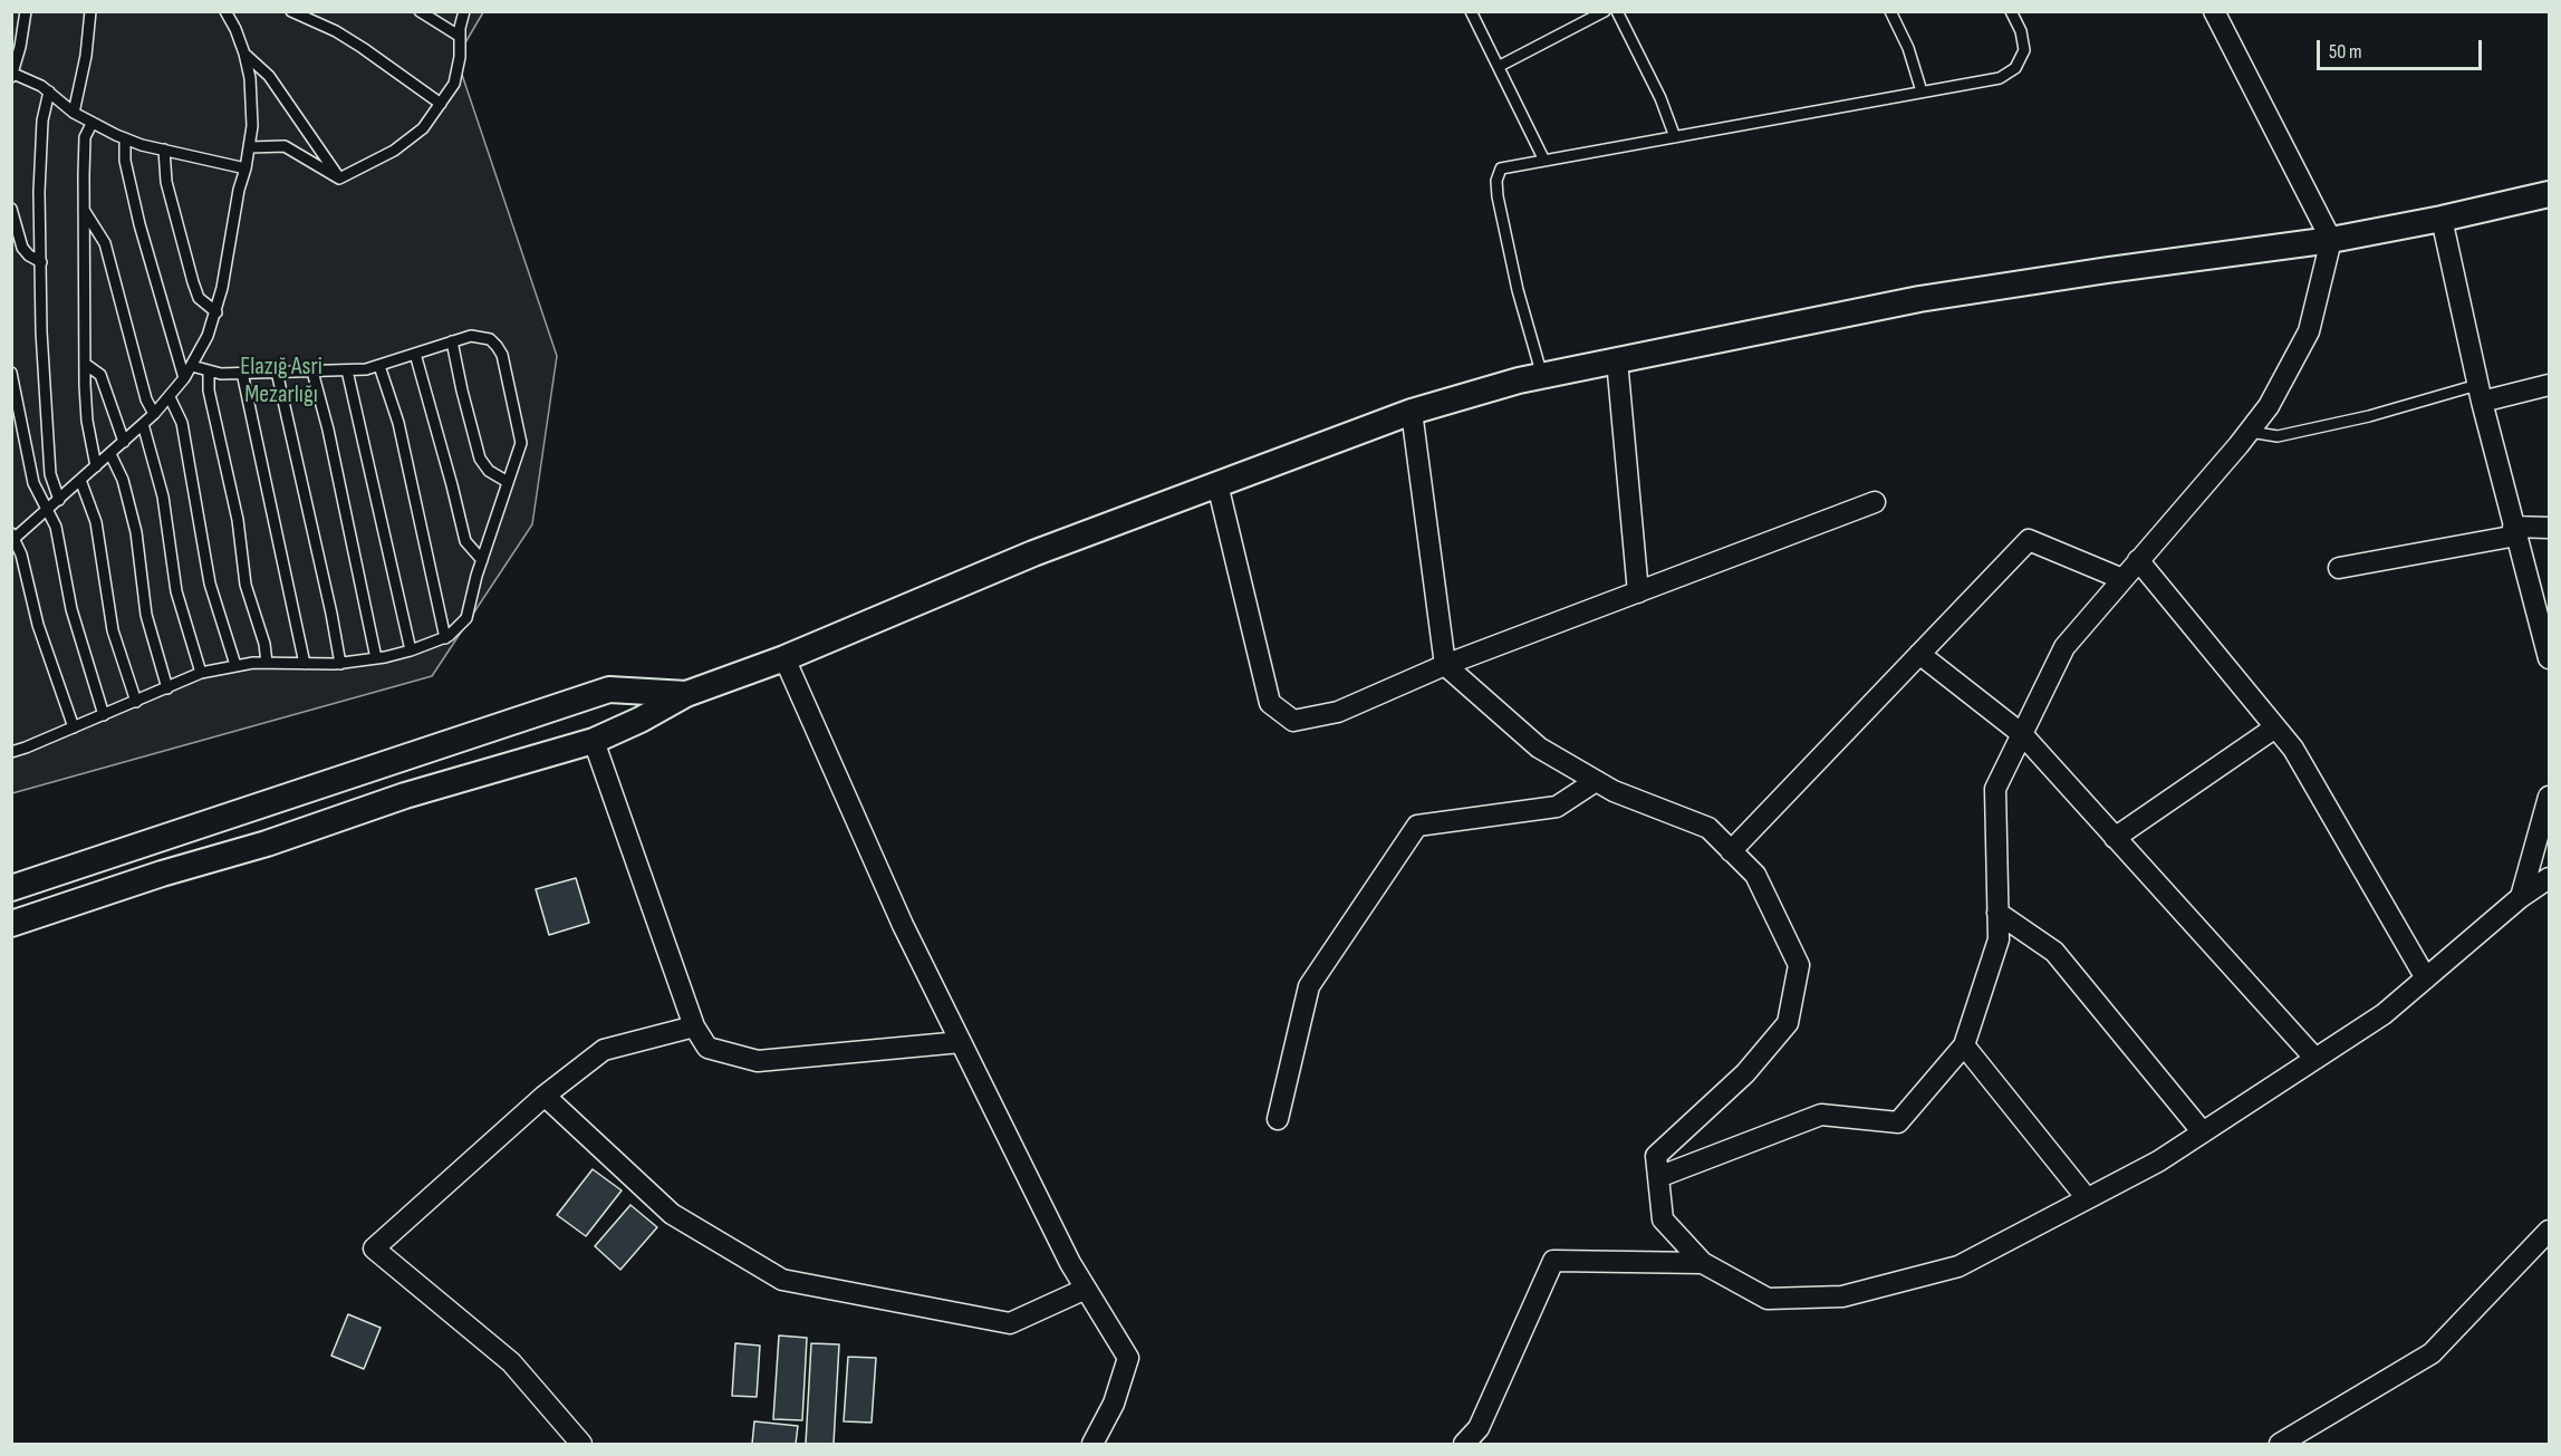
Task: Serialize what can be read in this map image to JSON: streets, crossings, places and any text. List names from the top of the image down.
{
  "parks": ["Elazığ Asri Mezarlığı"],
  "scale_bar": "50 m"
}
